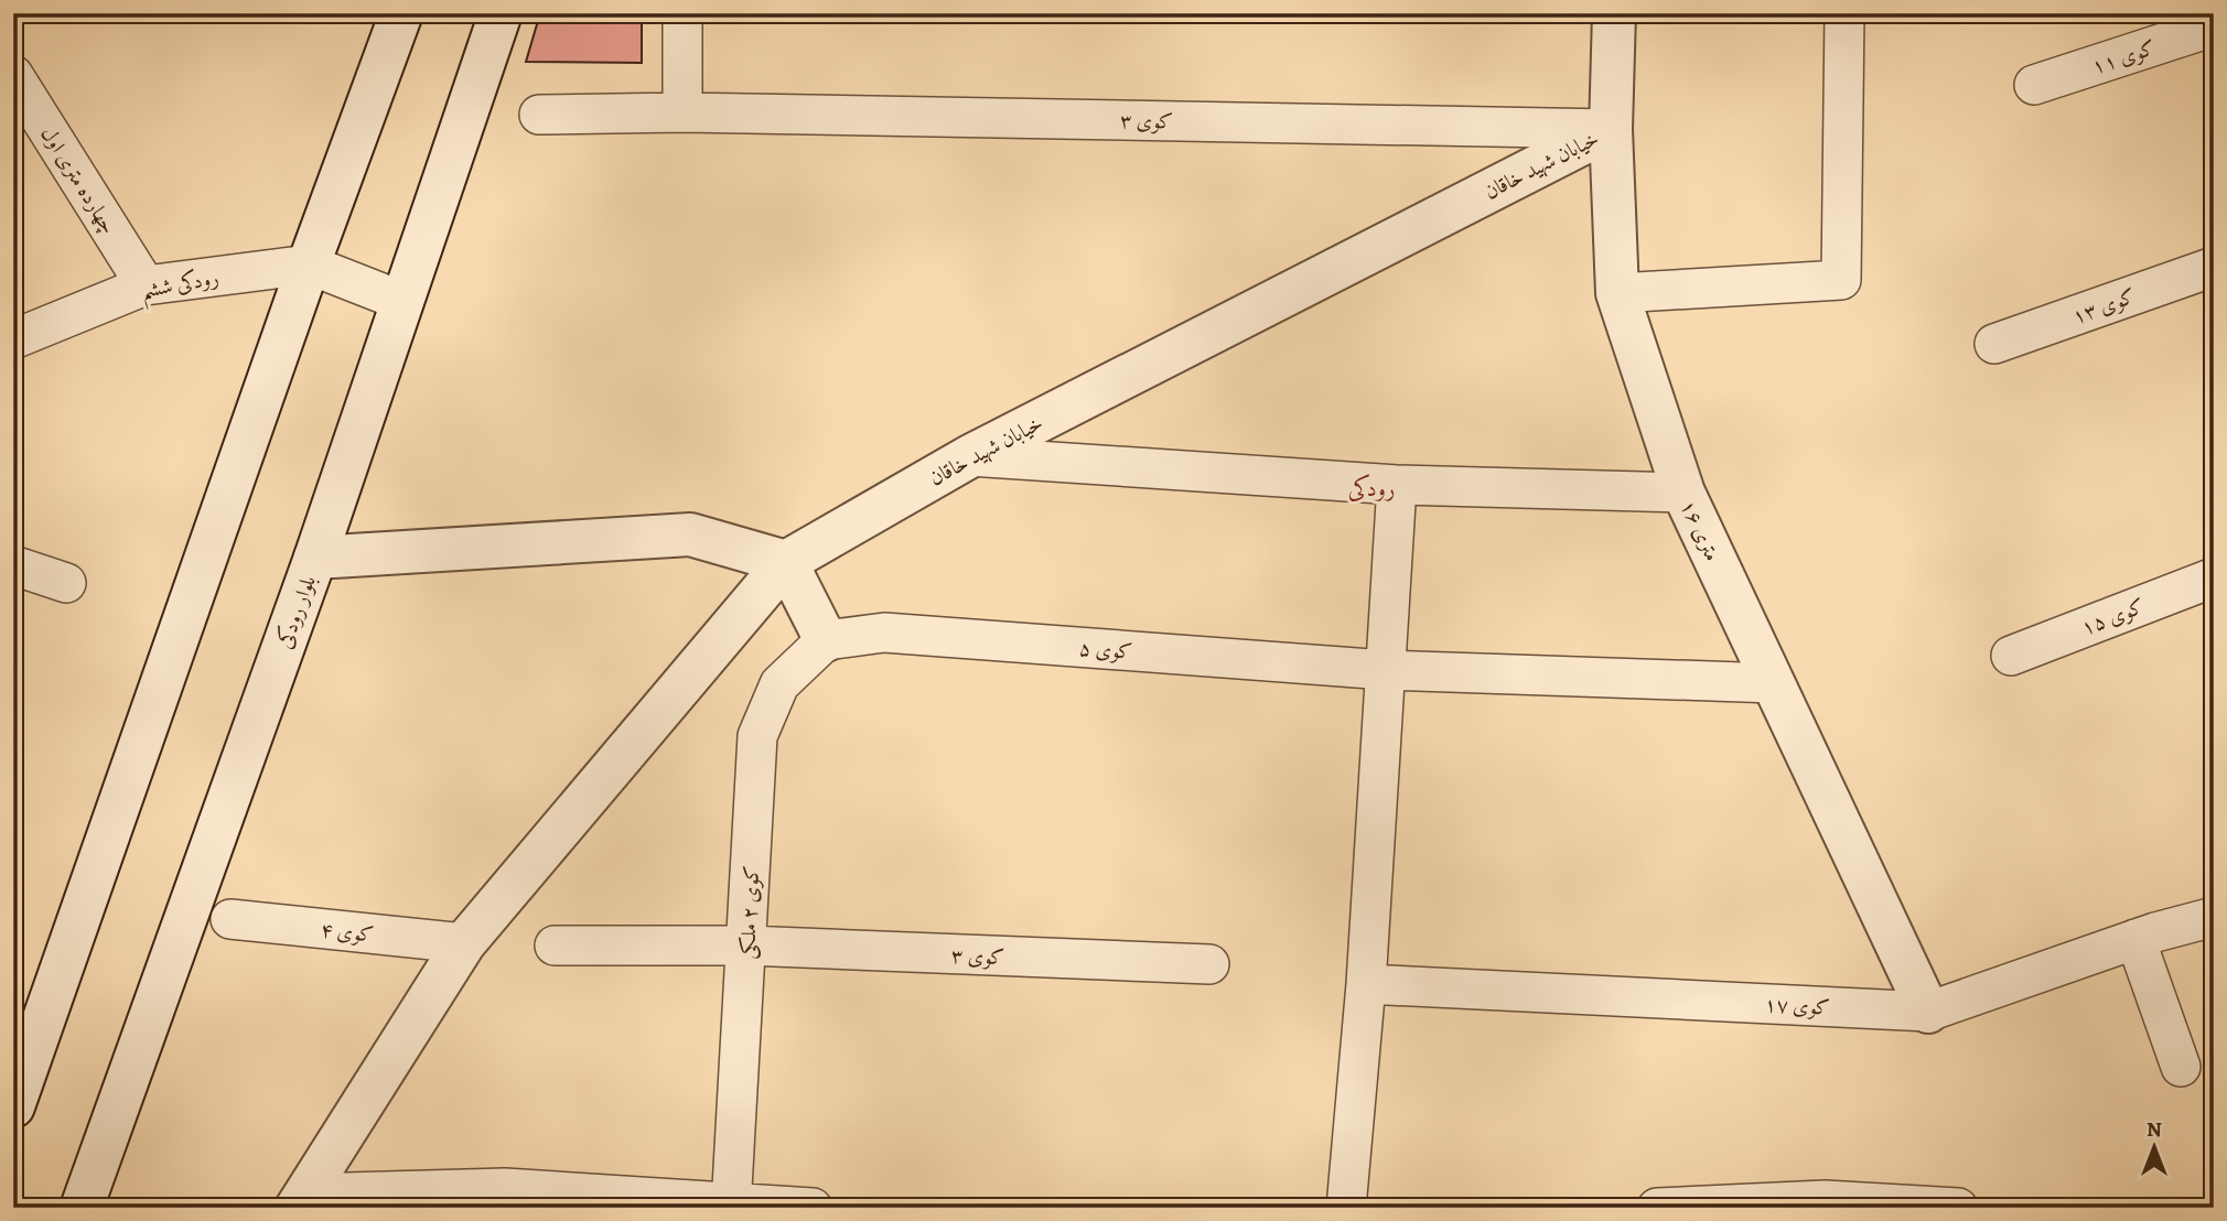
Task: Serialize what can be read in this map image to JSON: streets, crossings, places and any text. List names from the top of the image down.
{
  "streets": {
    "street": [
      "کوی ۱۱",
      "کوی ۳",
      "خیابان شهید خاقان",
      "چهارده متری اول",
      "رودکی ششم",
      "کوی ۱۳",
      "۱۶ متری",
      "بلوار رودکی",
      "کوی ۱۵",
      "کوی ۵",
      "کوی ۲ ملکی",
      "کوی ۴",
      "کوی ۱۷"
    ]
  },
  "crossings": [
    ["کوی ۳", "خیابان شهید خاقان"],
    ["کوی ۳", "۱۶ متری"],
    ["کوی ۳", "کوی ۲ ملکی"],
    ["خیابان شهید خاقان", "۱۶ متری"],
    ["خیابان شهید خاقان", "کوی ۴"],
    ["چهارده متری اول", "رودکی ششم"],
    ["۱۶ متری", "کوی ۵"],
    ["۱۶ متری", "کوی ۱۷"],
    ["کوی ۵", "کوی ۲ ملکی"]
  ],
  "districts": ["رودکی"],
  "north": "top"
}
